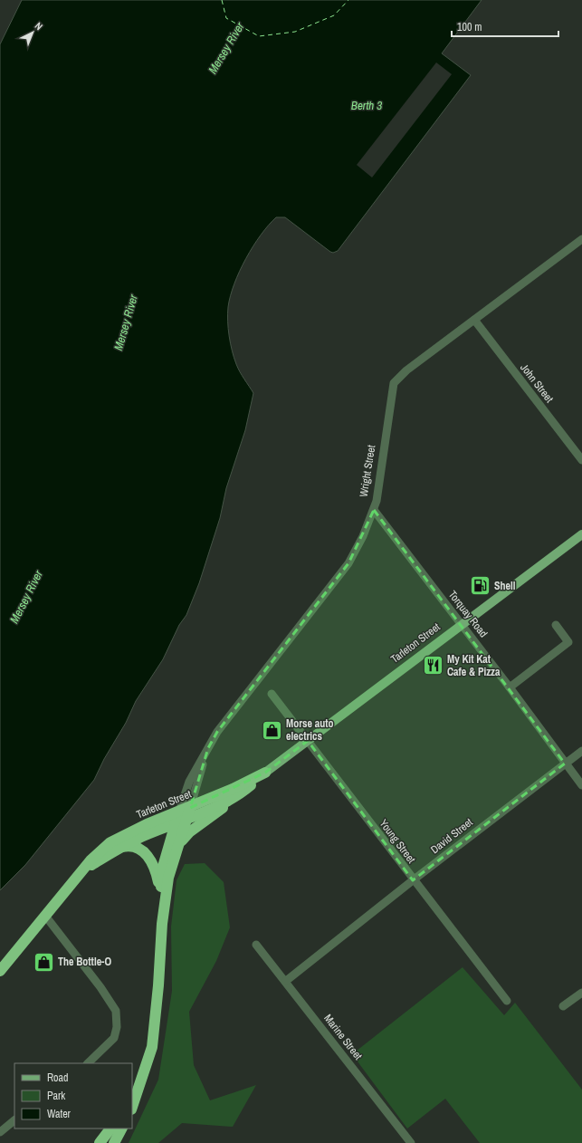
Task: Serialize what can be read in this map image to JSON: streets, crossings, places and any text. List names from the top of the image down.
{
  "streets": {
    "highway": ["Tarleton Street"],
    "street": [
      "John Street",
      "Wright Street",
      "Torquay Road",
      "David Street",
      "Young Street",
      "Marine Street"
    ]
  },
  "crossings": [
    ["John Street", "Wright Street"],
    ["Wright Street", "Torquay Road"],
    ["Wright Street", "Tarleton Street"],
    ["Torquay Road", "Tarleton Street"],
    ["Torquay Road", "David Street"],
    ["Tarleton Street", "Young Street"],
    ["David Street", "Young Street"],
    ["David Street", "Marine Street"]
  ],
  "water": ["Mersey River", "Berth 3"],
  "places": {
    "fuel station": ["Shell"],
    "restaurant": ["My Kit Kat Cafe & Pizza"],
    "shop": ["Morse auto electrics", "The Bottle-O"]
  },
  "legend": ["Road", "Park", "Water"],
  "scale_bar": "100 m",
  "north": "top right"
}
